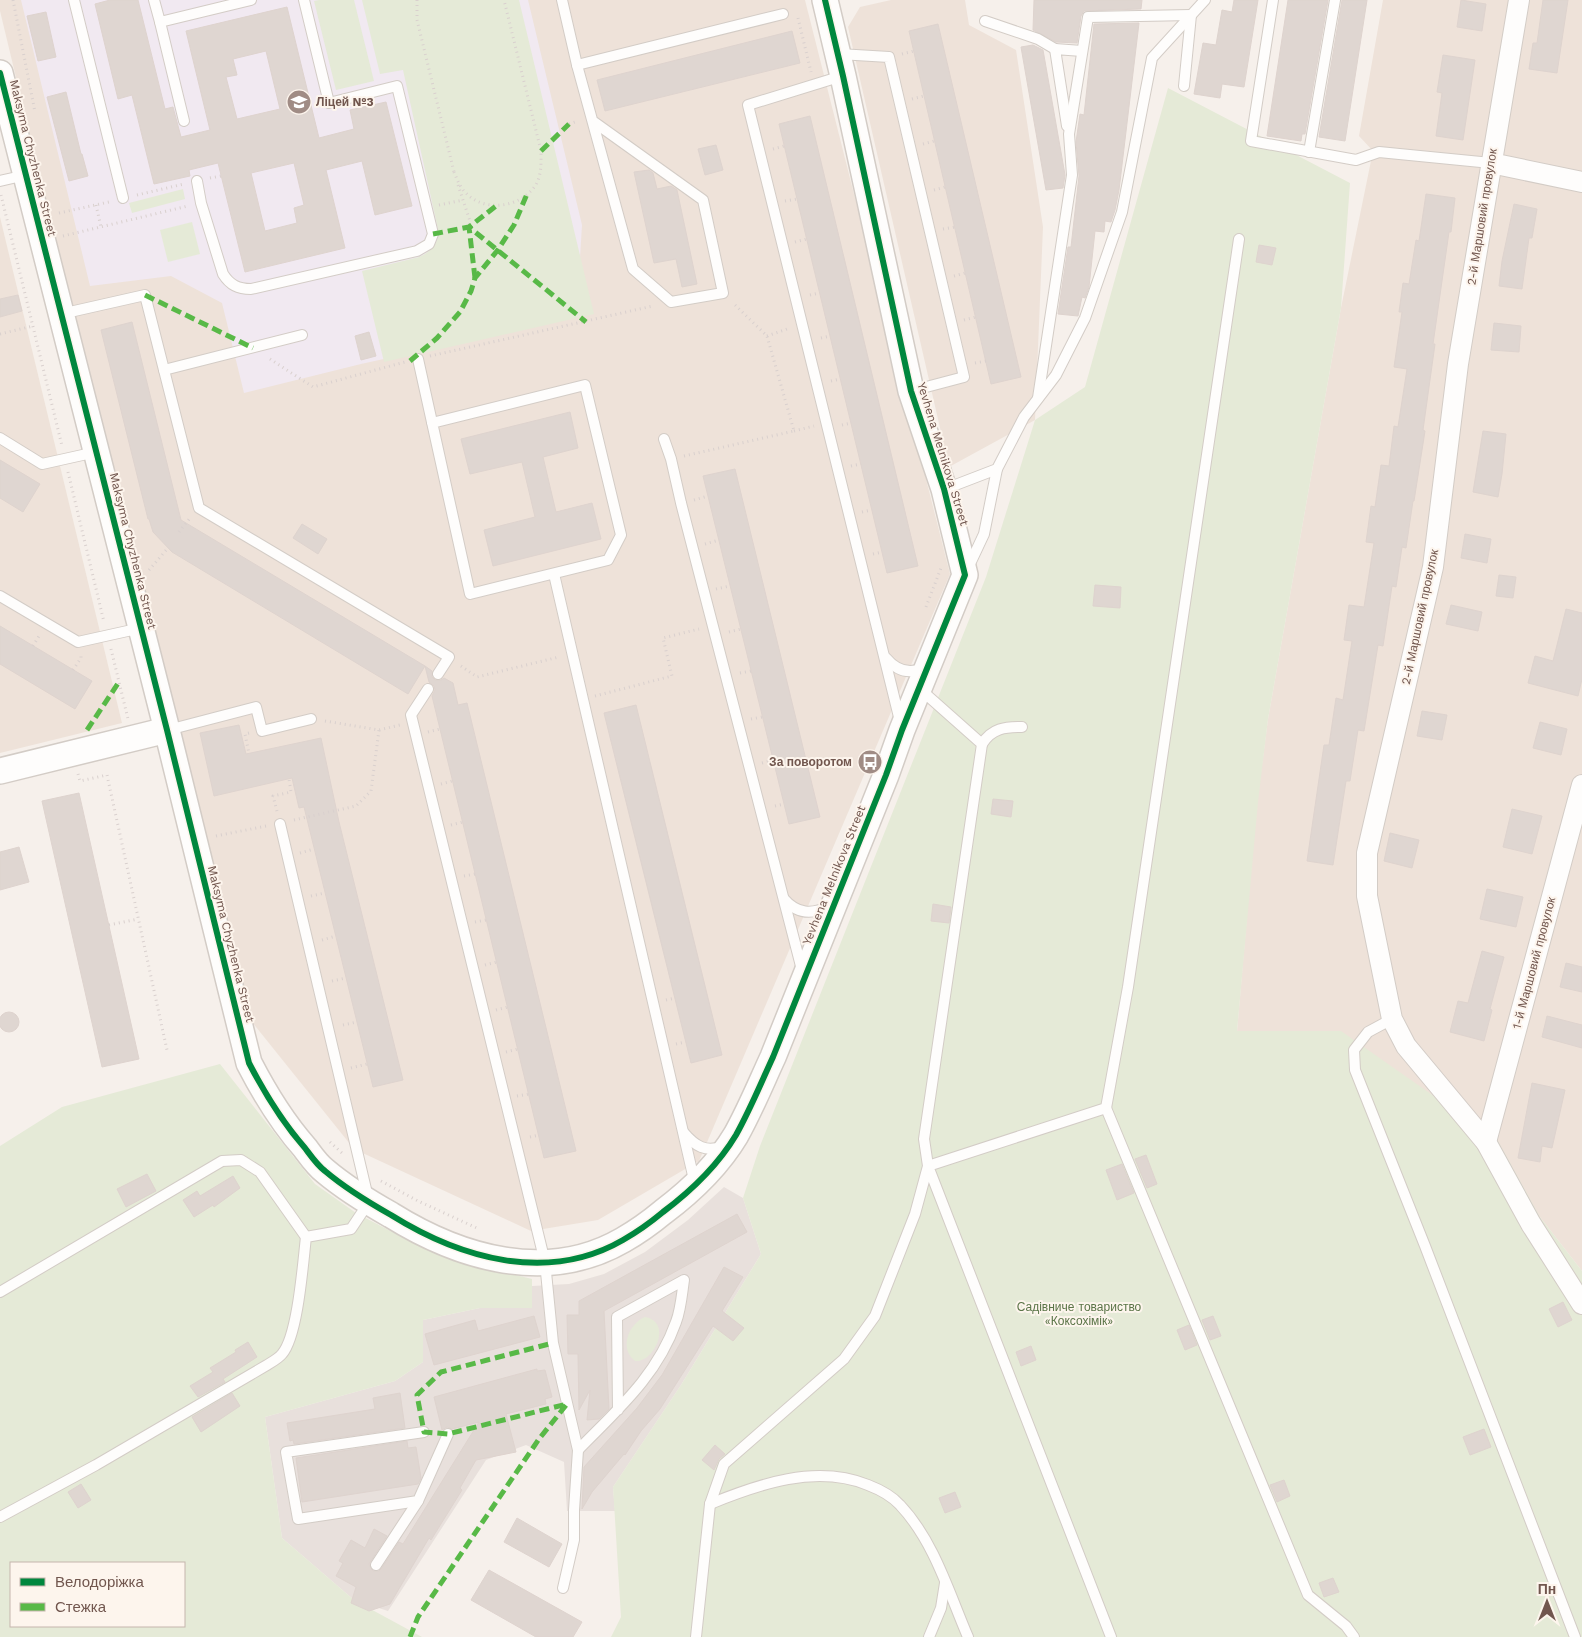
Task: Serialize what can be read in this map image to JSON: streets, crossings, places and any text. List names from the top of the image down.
{
  "streets": {
    "street": [
      "Maksyma Chyzhenka Street",
      "2-й Маршовий провулок",
      "Yevhena Melnikova Street",
      "1-й Маршовий провулок"
    ]
  },
  "crossings": [
    ["Maksyma Chyzhenka Street", "Yevhena Melnikova Street"],
    ["2-й Маршовий провулок", "1-й Маршовий провулок"]
  ],
  "parks": ["Садівниче товариство «Коксохімік»"],
  "places": {
    "school or university": ["Ліцей №3"],
    "bus stop": ["За поворотом"]
  },
  "legend": ["Велодоріжка", "Стежка"],
  "north": "top"
}
